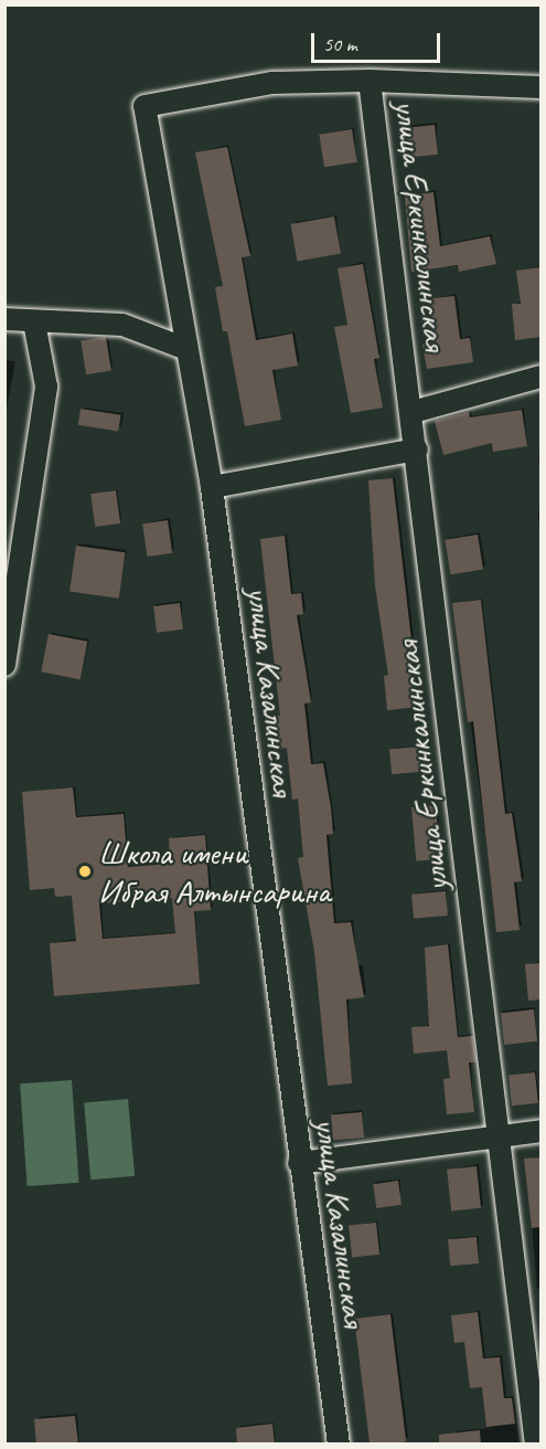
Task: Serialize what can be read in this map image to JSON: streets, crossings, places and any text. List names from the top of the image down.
{
  "streets": {
    "street": ["улица Еркинкалинская", "улица Казалинская"]
  },
  "crossings": [
    ["улица Еркинкалинская", "улица Казалинская"]
  ],
  "places": ["Школа имени Ибрая Алтынсарина"],
  "scale_bar": "50 m"
}
